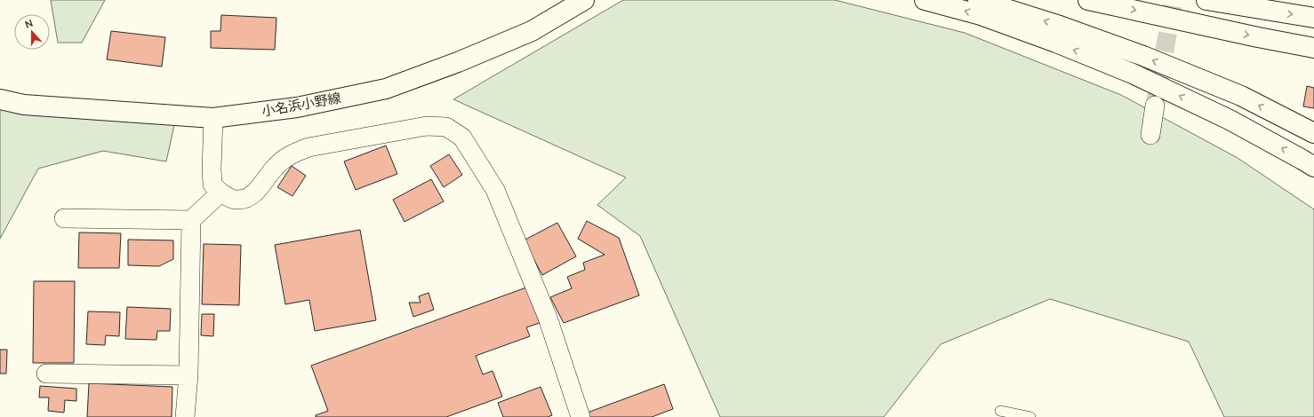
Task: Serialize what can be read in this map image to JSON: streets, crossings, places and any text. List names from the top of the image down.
{
  "streets": {
    "main road": ["小名浜小野線"]
  },
  "north": "top"
}
